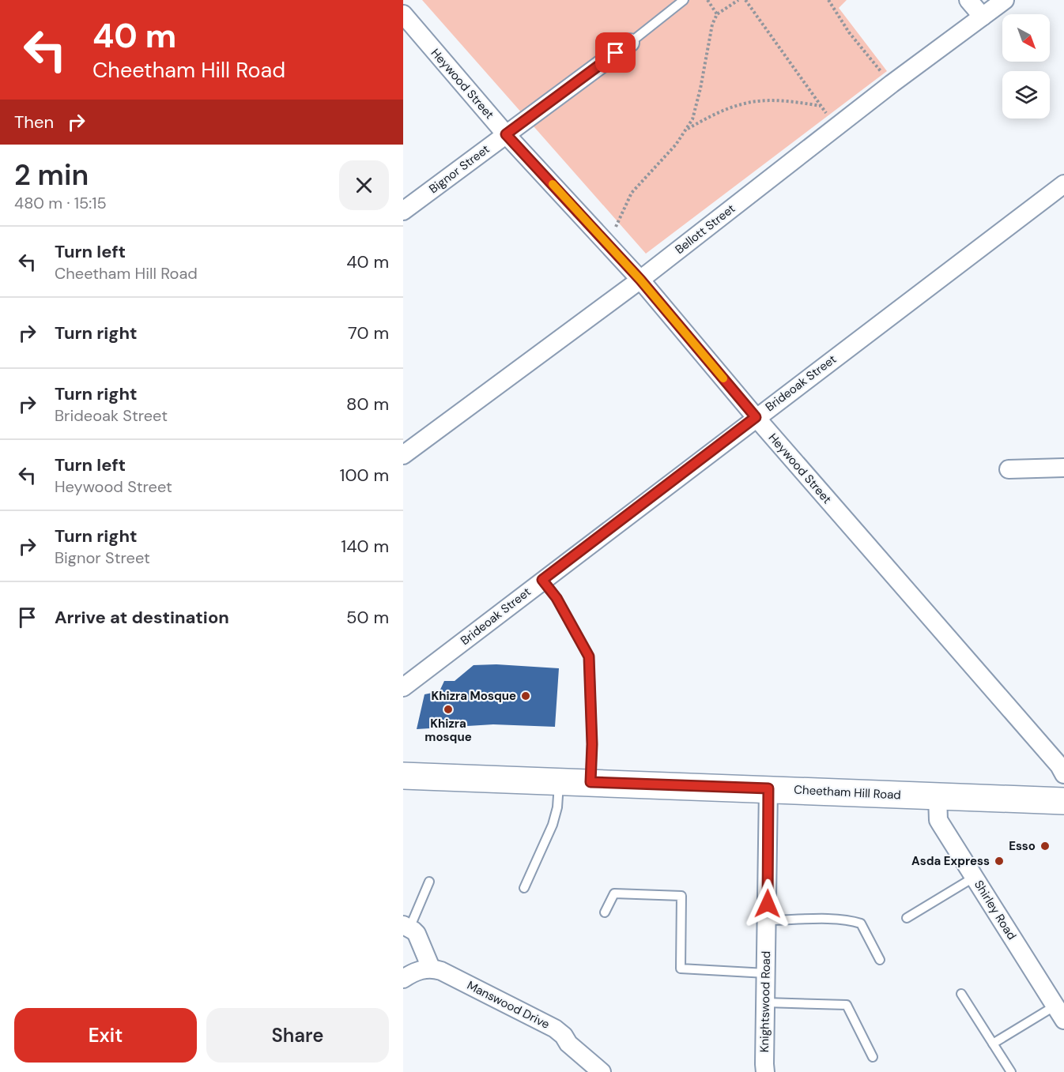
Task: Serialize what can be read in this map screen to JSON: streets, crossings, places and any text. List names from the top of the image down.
{
  "streets": {
    "highway": ["Cheetham Hill Road"],
    "street": [
      "Heywood Street",
      "Bignor Street",
      "Bellott Street",
      "Brideoak Street",
      "Shirley Road",
      "Knightswood Road",
      "Manswood Drive"
    ]
  },
  "crossings": [
    ["Heywood Street", "Bignor Street"],
    ["Heywood Street", "Bellott Street"],
    ["Heywood Street", "Brideoak Street"],
    ["Cheetham Hill Road", "Shirley Road"],
    ["Cheetham Hill Road", "Knightswood Road"]
  ],
  "places": [
    "Khizra Mosque",
    "Khizra mosque",
    "Esso",
    "Asda Express"
  ],
  "north": "bottom right",
  "page": {
    "turn": ["40 m", "Cheetham Hill Road"],
    "then": "Then",
    "heading": ["2 min", "480 m · 15:15"],
    "list": [
      {
        "name": "Turn left",
        "note": "Cheetham Hill Road",
        "value": "40 m"
      },
      {
        "name": "Turn right",
        "value": "70 m"
      },
      {
        "name": "Turn right",
        "note": "Brideoak Street",
        "value": "80 m"
      },
      {
        "name": "Turn left",
        "note": "Heywood Street",
        "value": "100 m"
      },
      {
        "name": "Turn right",
        "note": "Bignor Street",
        "value": "140 m"
      },
      {
        "name": "Arrive at destination",
        "value": "50 m"
      }
    ],
    "buttons": ["Exit", "Share"]
  }
}
